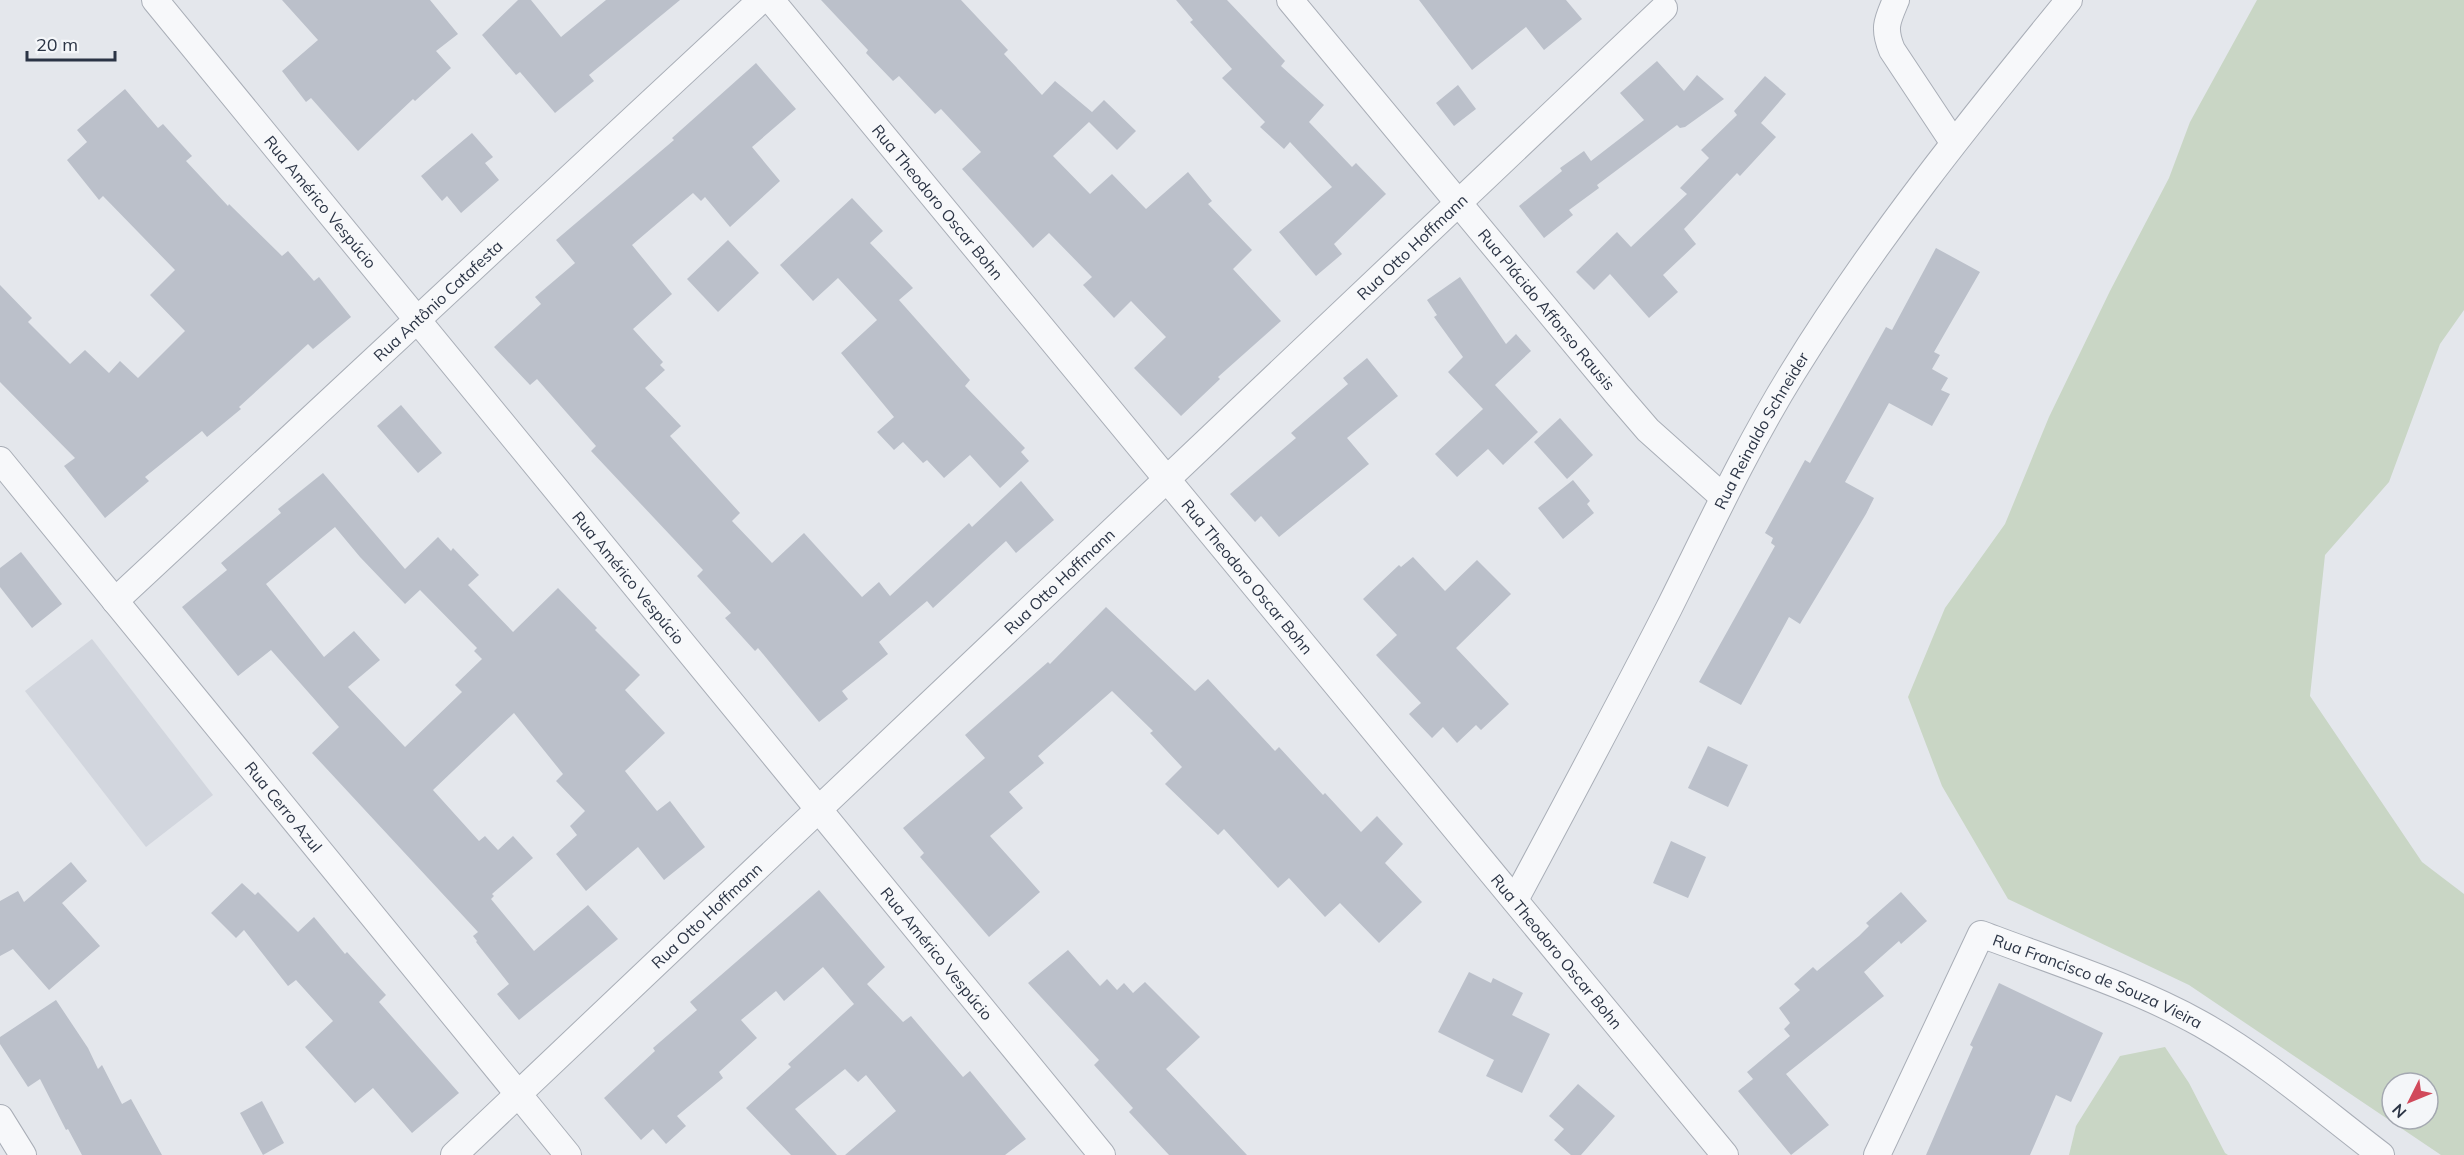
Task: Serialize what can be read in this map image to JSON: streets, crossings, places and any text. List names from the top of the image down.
{
  "streets": {
    "street": [
      "Rua Américo Vespúcio",
      "Rua Theodoro Oscar Bohn",
      "Rua Otto Hoffmann",
      "Rua Antônio Catafesta",
      "Rua Plácido Affonso Rausis",
      "Rua Reinaldo Schneider",
      "Rua Cerro Azul",
      "Rua Francisco de Souza Vieira"
    ]
  },
  "crossings": [
    ["Rua Américo Vespúcio", "Rua Otto Hoffmann"],
    ["Rua Américo Vespúcio", "Rua Antônio Catafesta"],
    ["Rua Theodoro Oscar Bohn", "Rua Otto Hoffmann"],
    ["Rua Theodoro Oscar Bohn", "Rua Reinaldo Schneider"],
    ["Rua Otto Hoffmann", "Rua Plácido Affonso Rausis"],
    ["Rua Otto Hoffmann", "Rua Cerro Azul"],
    ["Rua Antônio Catafesta", "Rua Cerro Azul"],
    ["Rua Plácido Affonso Rausis", "Rua Reinaldo Schneider"]
  ],
  "scale_bar": "20 m",
  "north": "bottom left"
}
